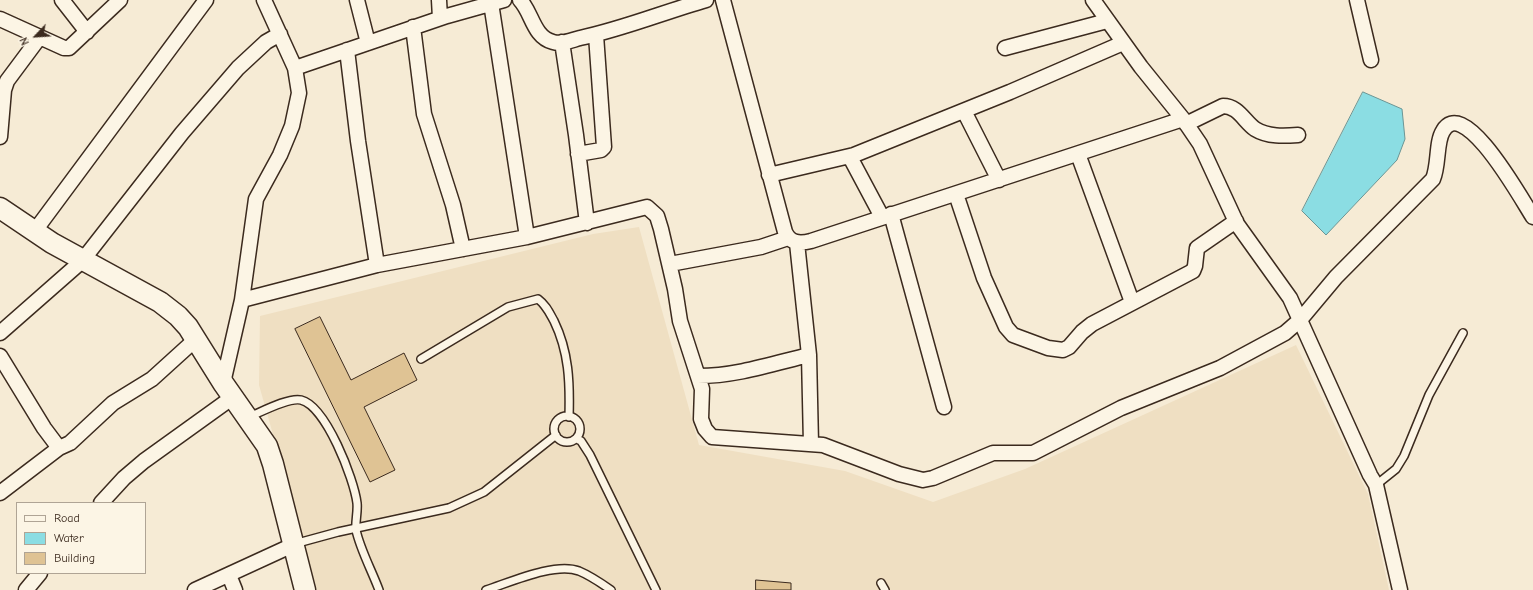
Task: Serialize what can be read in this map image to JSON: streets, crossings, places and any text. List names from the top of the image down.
{
  "legend": ["Road", "Water", "Building"],
  "north": "bottom left"
}
